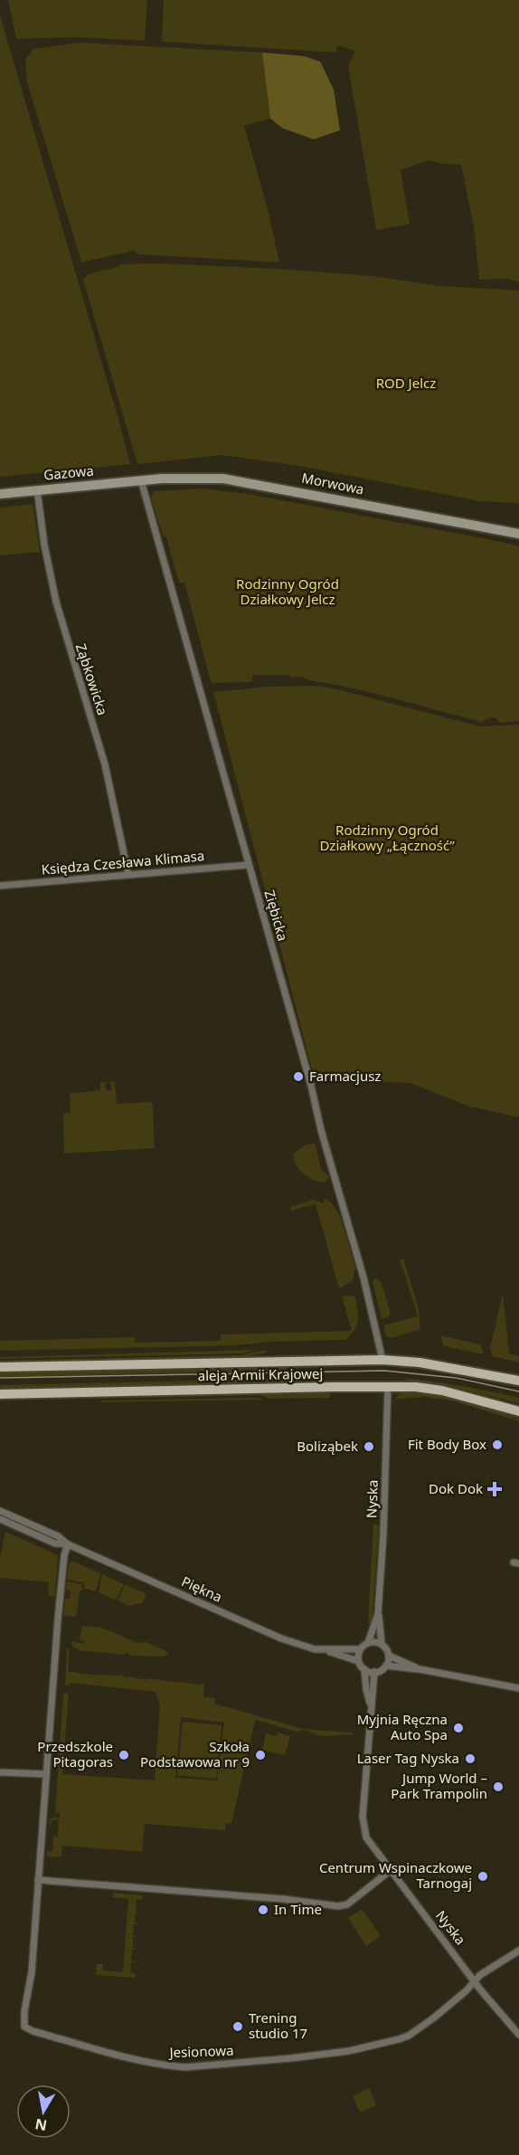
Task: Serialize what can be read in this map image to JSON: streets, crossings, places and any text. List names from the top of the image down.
{
  "streets": {
    "main road": ["aleja Armii Krajowej"],
    "street": [
      "Gazowa",
      "Morwowa",
      "Ząbkowicka",
      "Księdza Czesława Klimasa",
      "Ziębicka",
      "Nyska",
      "Piękna",
      "Jesionowa"
    ]
  },
  "crossings": [
    ["Gazowa", "Morwowa"],
    ["Gazowa", "Ząbkowicka"],
    ["Gazowa", "Ziębicka"],
    ["Morwowa", "Ziębicka"],
    ["Ząbkowicka", "Księdza Czesława Klimasa"],
    ["Księdza Czesława Klimasa", "Ziębicka"],
    ["Ziębicka", "aleja Armii Krajowej"],
    ["aleja Armii Krajowej", "Nyska"],
    ["Nyska", "Piękna"],
    ["Nyska", "Jesionowa"]
  ],
  "parks": ["ROD Jelcz", "Rodzinny Ogród Działkowy Jelcz", "Rodzinny Ogród Działkowy „Łączność”"],
  "places": {
    "other": [
      "Farmacjusz",
      "Fit Body Box",
      "Boliząbek",
      "Myjnia Ręczna Auto Spa",
      "Przedszkole Pitagoras",
      "Szkoła Podstawowa nr 9",
      "Laser Tag Nyska",
      "Jump World – Park Trampolin",
      "Centrum Wspinaczkowe Tarnogaj",
      "In Time",
      "Trening studio 17"
    ],
    "health": ["Dok Dok"]
  },
  "north": "bottom"
}
